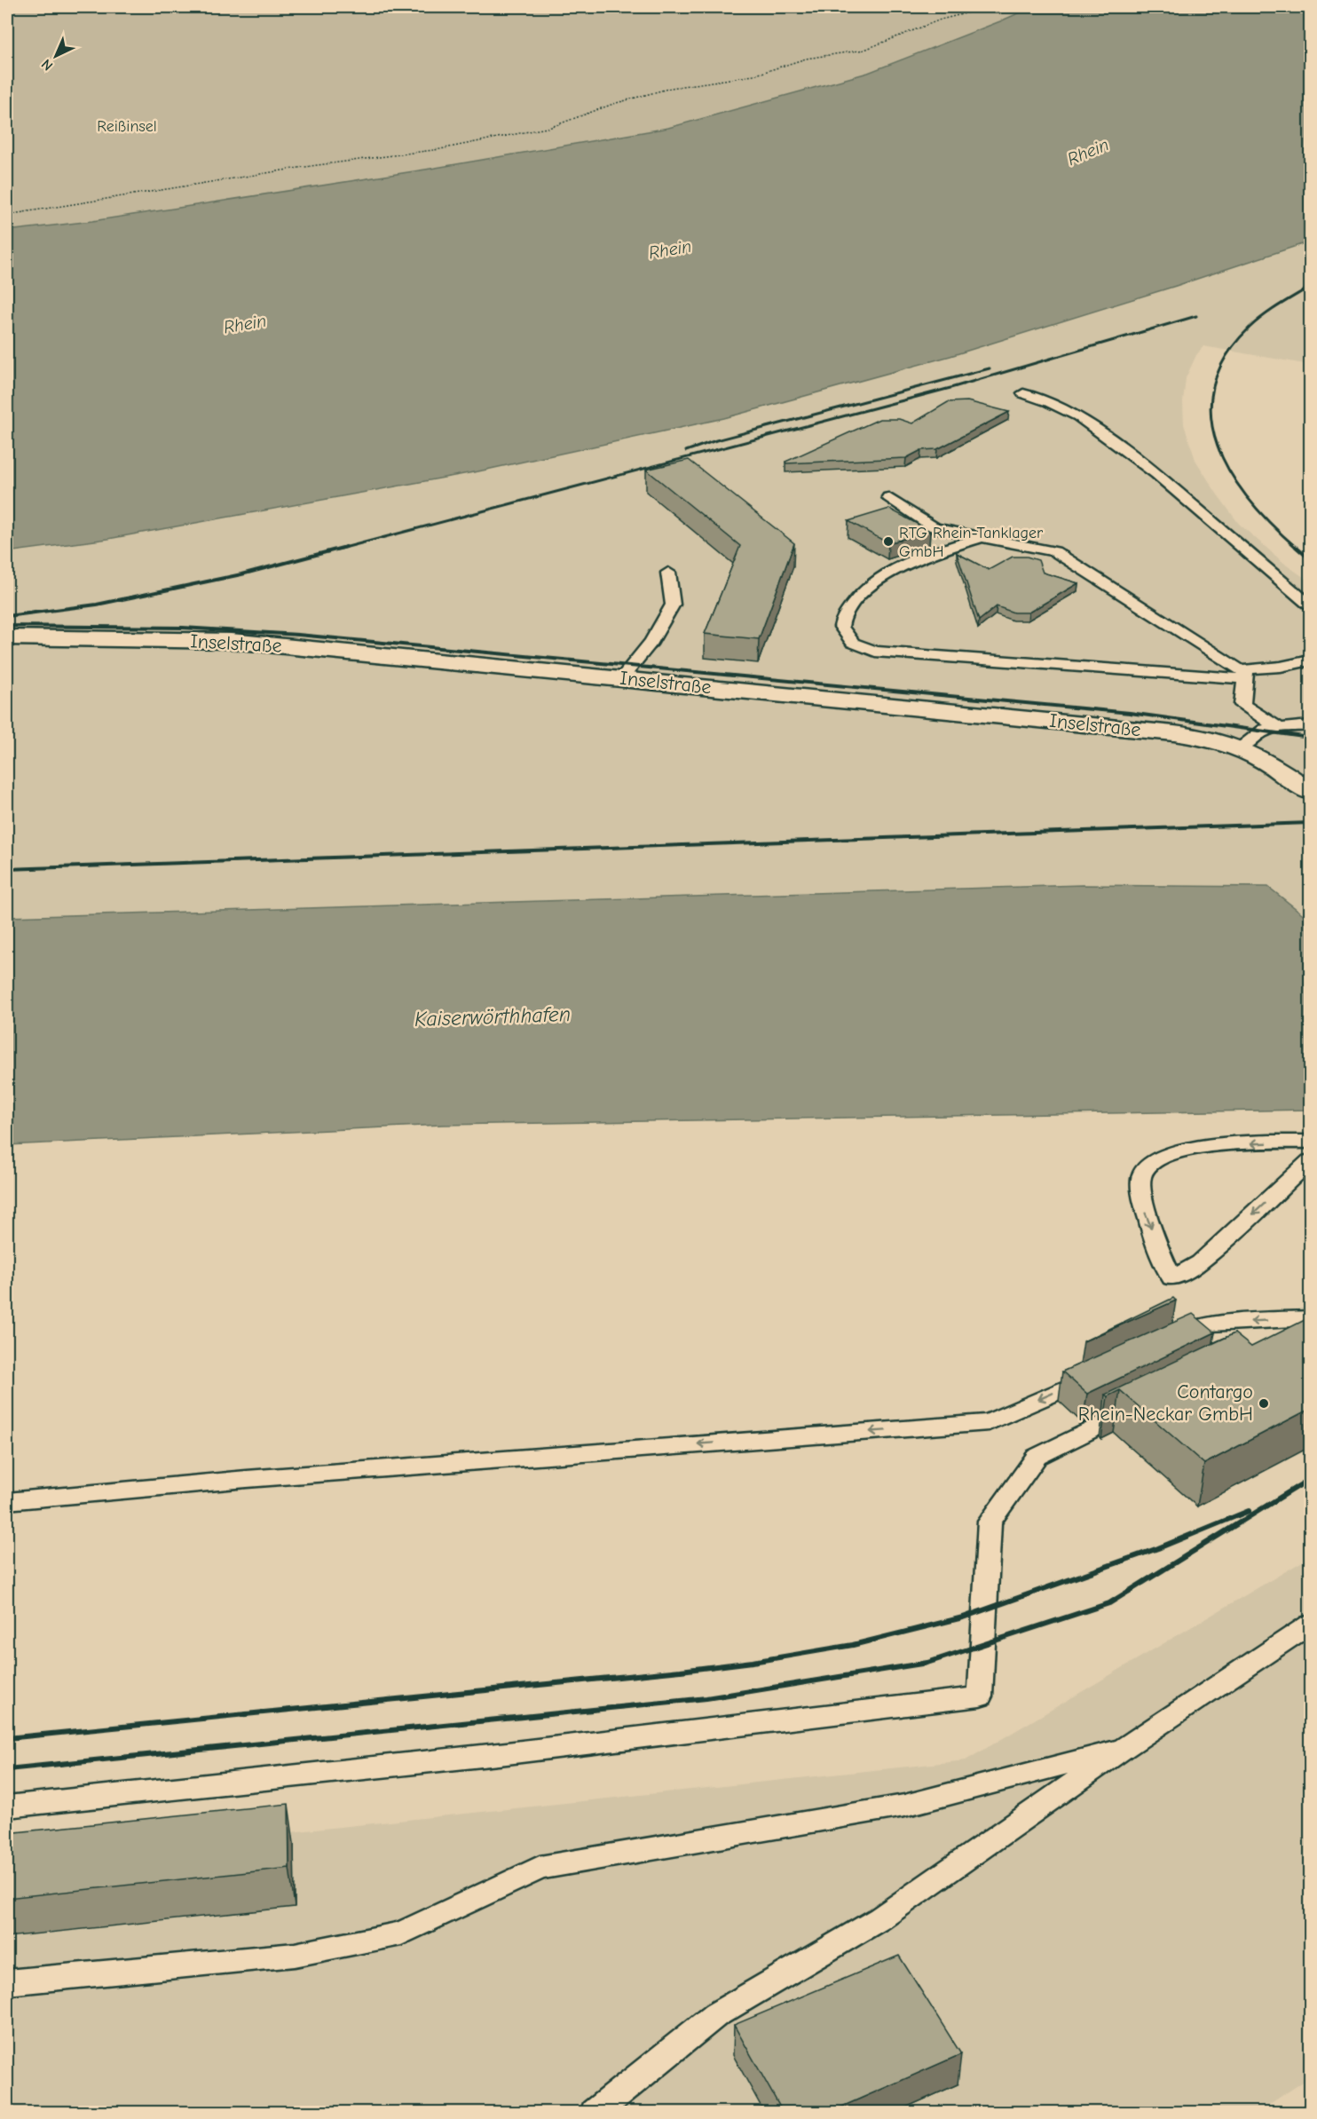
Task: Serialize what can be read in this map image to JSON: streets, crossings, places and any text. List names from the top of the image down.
{
  "streets": {
    "street": ["Inselstraße"]
  },
  "water": ["Rhein", "Kaiserwörthhafen"],
  "parks": ["Reißinsel"],
  "places": ["RTG Rhein-Tanklager GmbH", "Contargo Rhein-Neckar GmbH"],
  "north": "bottom left"
}
